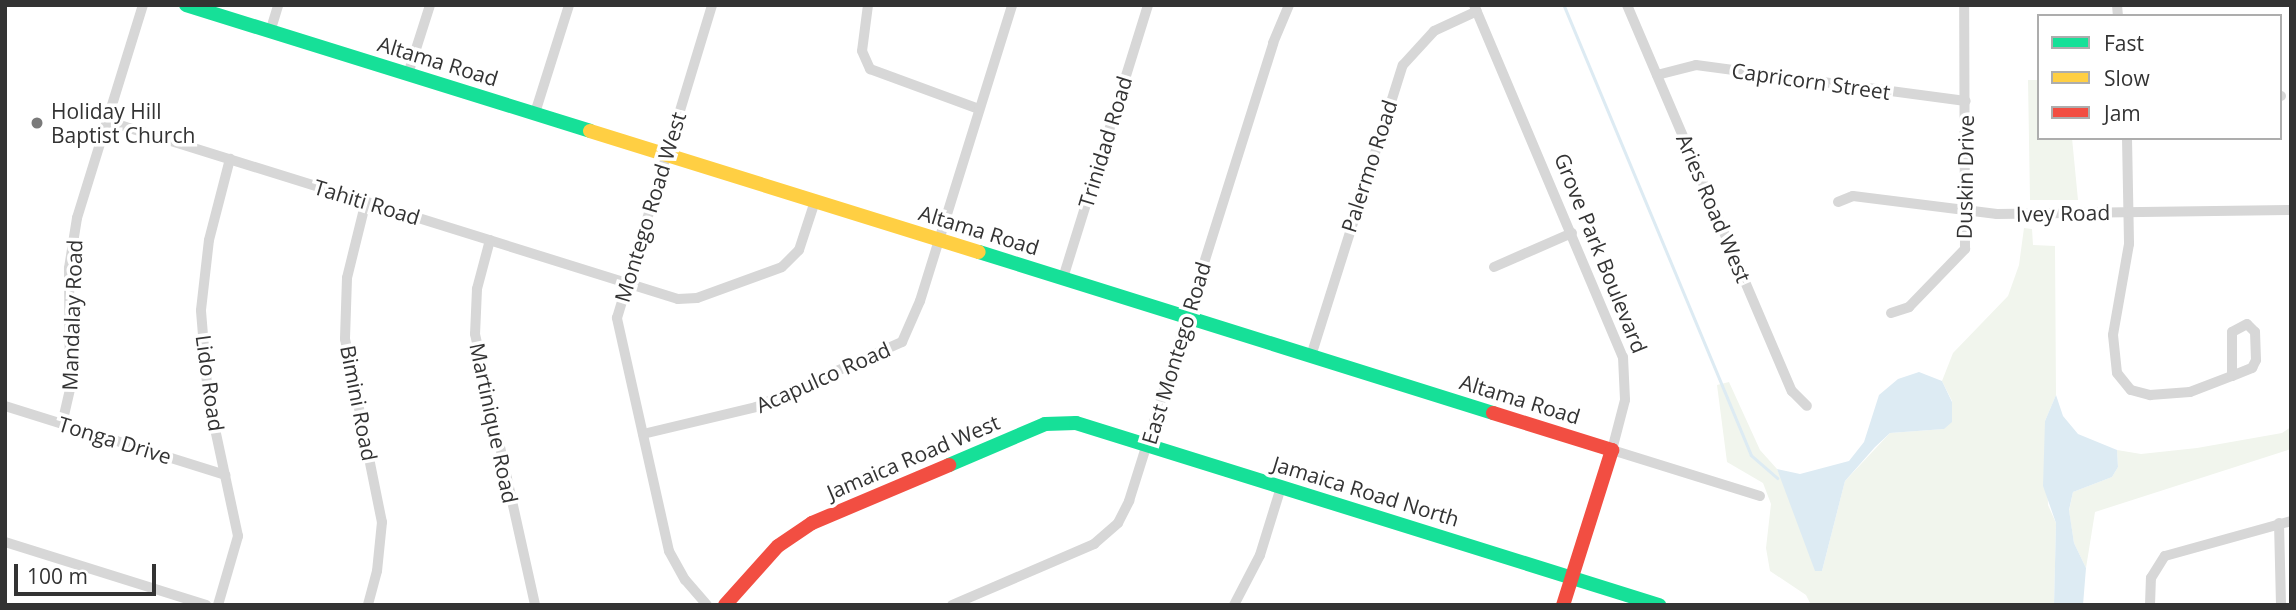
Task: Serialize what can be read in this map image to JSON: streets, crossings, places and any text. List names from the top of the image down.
{
  "streets": {
    "street": [
      "Altama Road",
      "Capricorn Street",
      "Trinidad Road",
      "Palermo Road",
      "Duskin Drive",
      "Tahiti Road",
      "Montego Road West",
      "Aries Road West",
      "Ivey Road",
      "Grove Park Boulevard",
      "Mandalay Road",
      "East Montego Road",
      "Acapulco Road",
      "Lido Road",
      "Bimini Road",
      "Martinique Road",
      "Tonga Drive",
      "Jamaica Road West",
      "Jamaica Road North"
    ]
  },
  "crossings": [
    ["Altama Road", "Trinidad Road"],
    ["Altama Road", "Palermo Road"],
    ["Altama Road", "Tahiti Road"],
    ["Altama Road", "Montego Road West"],
    ["Altama Road", "Grove Park Boulevard"],
    ["Altama Road", "East Montego Road"],
    ["Altama Road", "Acapulco Road"],
    ["Capricorn Street", "Duskin Drive"],
    ["Capricorn Street", "Aries Road West"],
    ["Palermo Road", "Grove Park Boulevard"],
    ["Duskin Drive", "Ivey Road"],
    ["Tahiti Road", "Montego Road West"],
    ["Tahiti Road", "Mandalay Road"],
    ["Tahiti Road", "Lido Road"],
    ["Tahiti Road", "Bimini Road"],
    ["Tahiti Road", "Martinique Road"],
    ["Montego Road West", "Acapulco Road"],
    ["Grove Park Boulevard", "Jamaica Road North"],
    ["Mandalay Road", "Tonga Drive"],
    ["East Montego Road", "Jamaica Road West"],
    ["East Montego Road", "Jamaica Road North"],
    ["Lido Road", "Tonga Drive"],
    ["Jamaica Road West", "Jamaica Road North"]
  ],
  "places": ["Holiday Hill Baptist Church"],
  "legend": ["Fast", "Slow", "Jam"],
  "scale_bar": "100 m"
}
